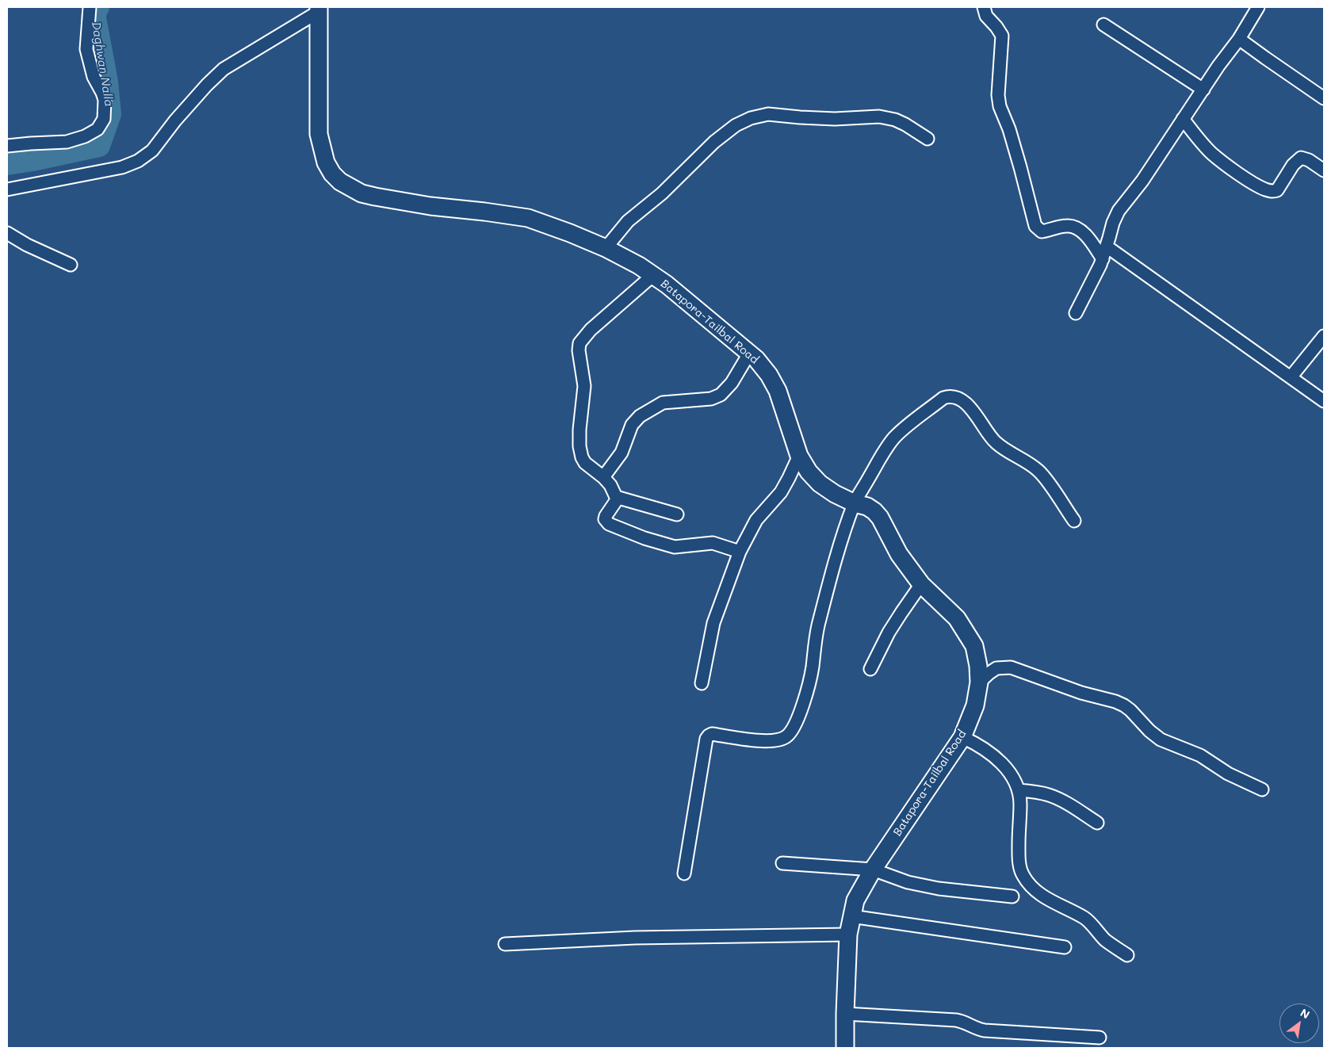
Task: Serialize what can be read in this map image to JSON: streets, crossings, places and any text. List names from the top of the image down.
{
  "streets": {
    "main road": ["Batapora-Tailbal Road"]
  },
  "water": ["Daghwan Nalla"],
  "north": "top right"
}
